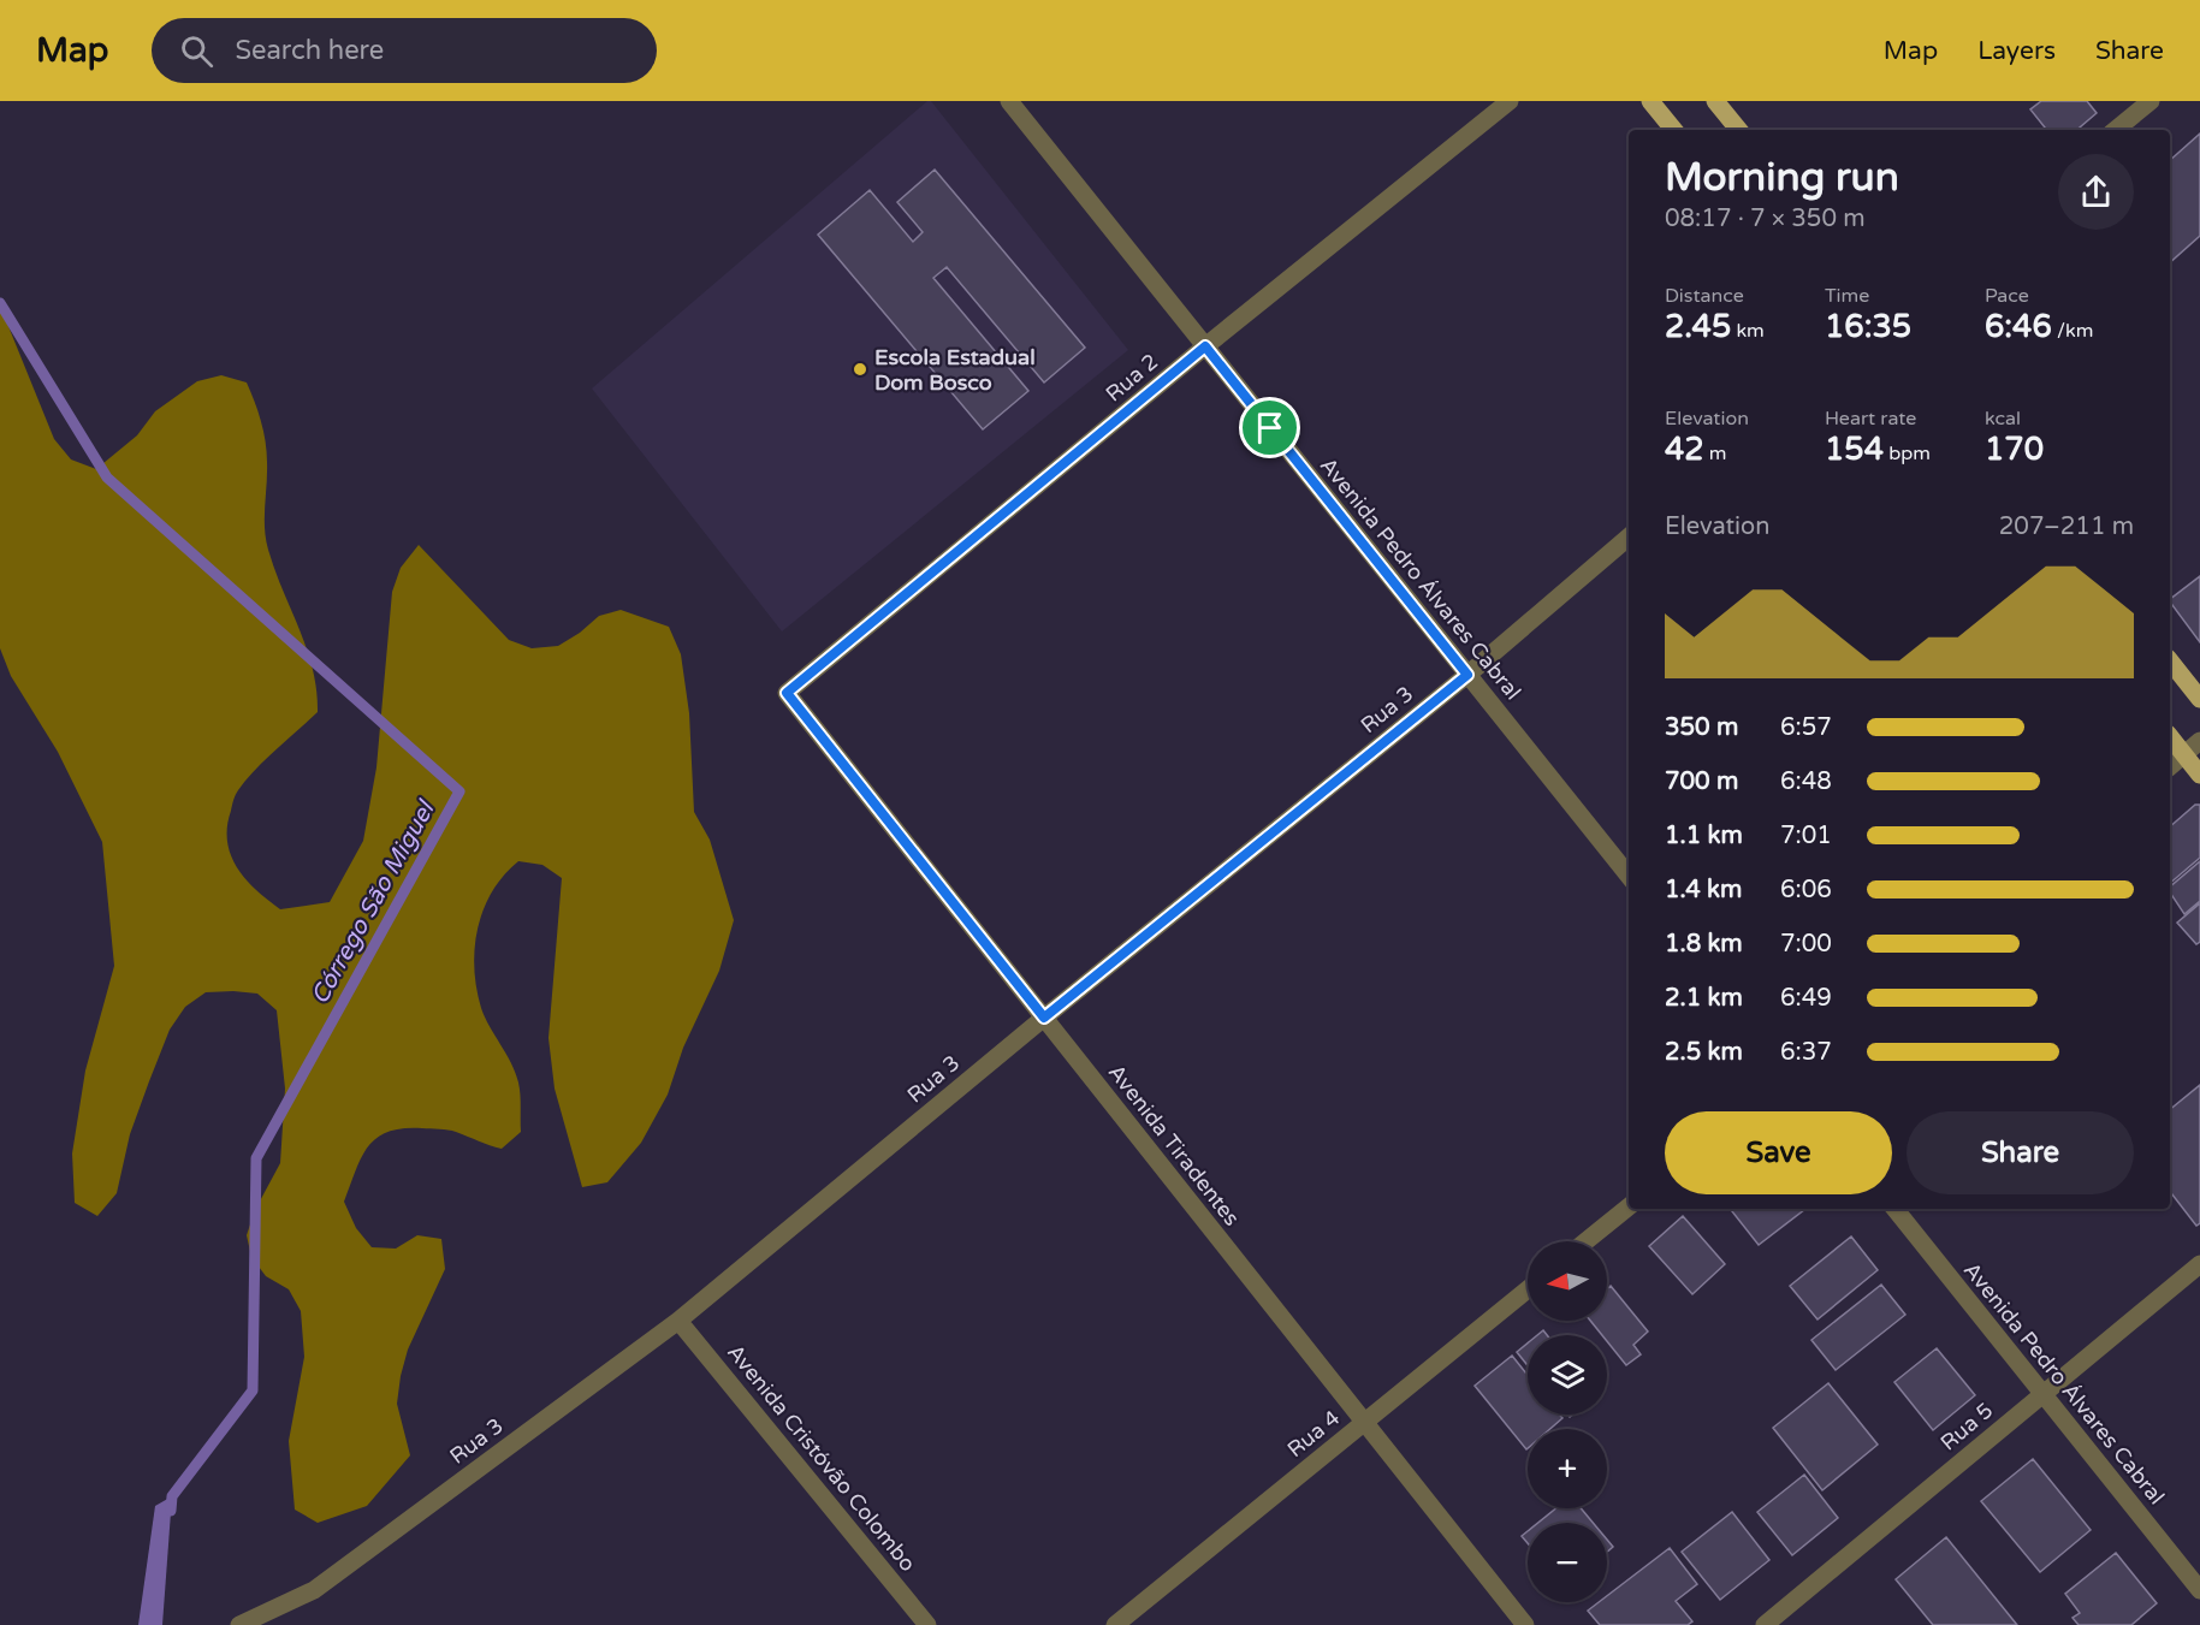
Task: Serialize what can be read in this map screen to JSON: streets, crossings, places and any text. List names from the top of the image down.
{
  "streets": {
    "street": [
      "Rua 2",
      "Avenida Pedro Álvares Cabral",
      "Rua 3",
      "Avenida Tiradentes",
      "Rua 5",
      "Rua 4",
      "Avenida Cristóvão Colombo"
    ]
  },
  "crossings": [
    ["Rua 2", "Avenida Pedro Álvares Cabral"],
    ["Rua 2", "Avenida Tiradentes"],
    ["Avenida Pedro Álvares Cabral", "Rua 3"],
    ["Avenida Pedro Álvares Cabral", "Rua 5"],
    ["Rua 3", "Avenida Tiradentes"],
    ["Rua 3", "Avenida Cristóvão Colombo"],
    ["Avenida Tiradentes", "Rua 4"]
  ],
  "water": ["Córrego São Miguel"],
  "places": ["Escola Estadual Dom Bosco"],
  "north": "left",
  "page": {
    "header": "Map",
    "search": "Search here",
    "nav": ["Map", "Layers", "Share"],
    "heading": ["Morning run", "08:17 · 7 × 350 m"],
    "stats": [
      ["Distance", "2.45 km"],
      ["Time", "16:35"],
      ["Pace", "6:46 /km"],
      ["Elevation", "42 m"],
      ["Heart rate", "154 bpm"],
      ["kcal", "170"]
    ],
    "chart": ["Elevation", "207–211 m"],
    "list": [
      {
        "name": "350 m",
        "note": "6:57"
      },
      {
        "name": "700 m",
        "note": "6:48"
      },
      {
        "name": "1.1 km",
        "note": "7:01"
      },
      {
        "name": "1.4 km",
        "note": "6:06"
      },
      {
        "name": "1.8 km",
        "note": "7:00"
      },
      {
        "name": "2.1 km",
        "note": "6:49"
      },
      {
        "name": "2.5 km",
        "note": "6:37"
      }
    ],
    "buttons": ["Save", "Share"],
    "map_buttons": ["+", "−"]
  }
}
